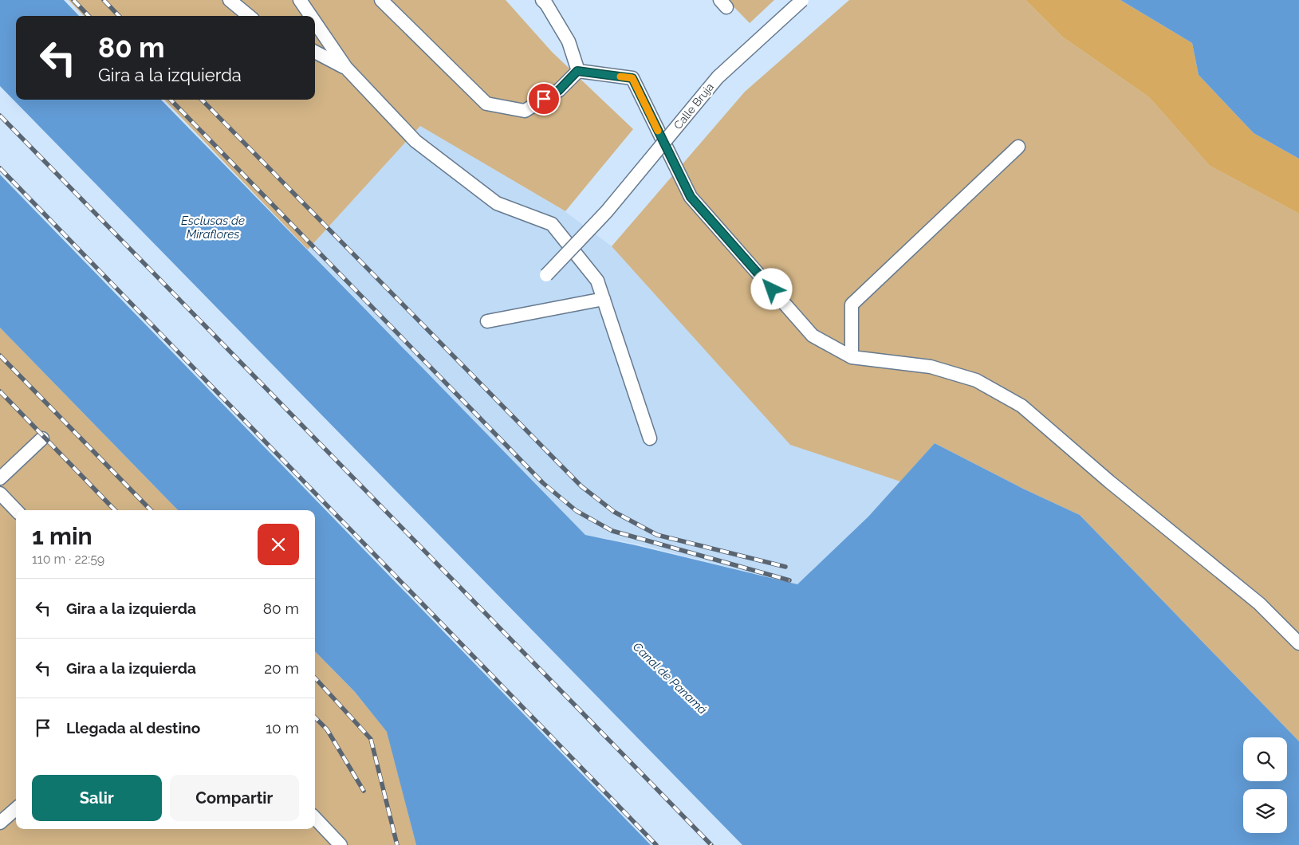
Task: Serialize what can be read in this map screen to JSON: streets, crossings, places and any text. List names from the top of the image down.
{
  "streets": {
    "lane": ["Calle Bruja"]
  },
  "water": ["Esclusas de Miraflores", "Canal de Panamá"],
  "page": {
    "turn": ["80 m", "Gira a la izquierda"],
    "heading": ["1 min", "110 m · 22:59"],
    "list": [
      {
        "name": "Gira a la izquierda",
        "value": "80 m"
      },
      {
        "name": "Gira a la izquierda",
        "value": "20 m"
      },
      {
        "name": "Llegada al destino",
        "value": "10 m"
      }
    ],
    "buttons": ["Salir", "Compartir"]
  }
}
